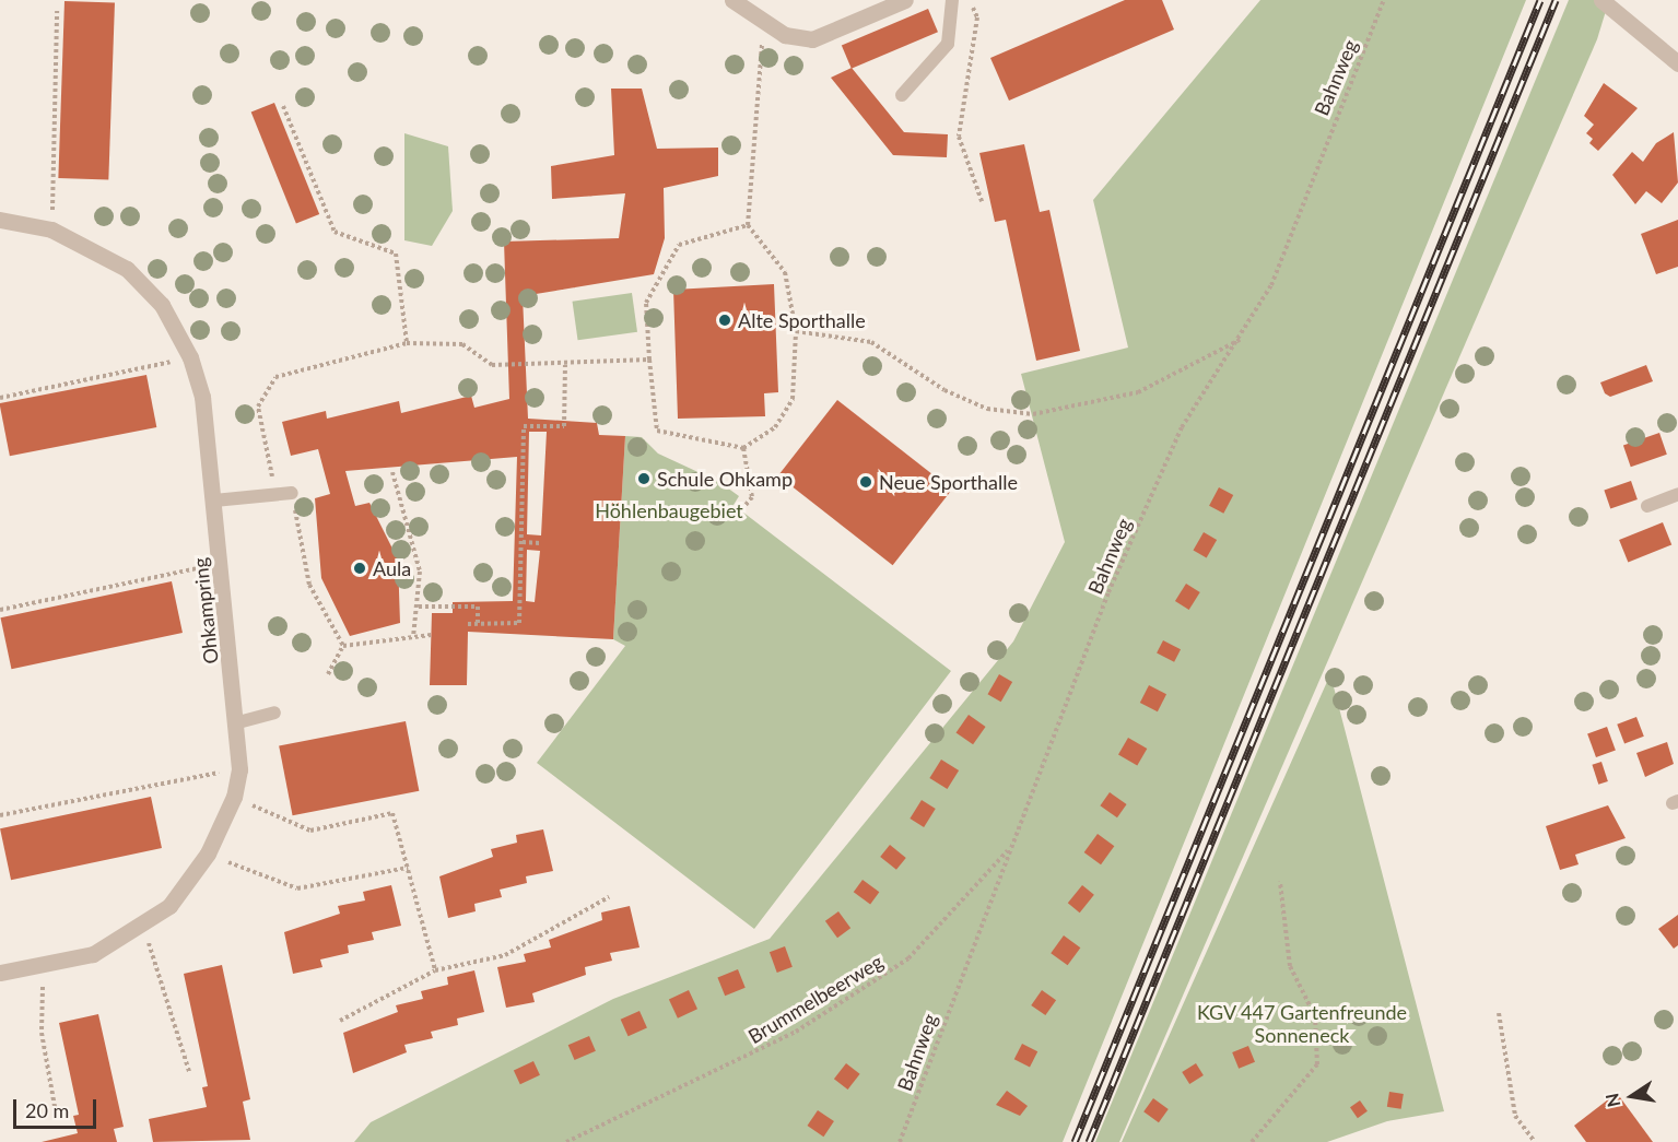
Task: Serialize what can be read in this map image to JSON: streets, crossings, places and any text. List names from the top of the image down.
{
  "streets": {
    "street": ["Ohkampring"],
    "path": ["Bahnweg", "Brummelbeerweg"]
  },
  "crossings": [
    ["Bahnweg", "Brummelbeerweg"]
  ],
  "parks": ["Höhlenbaugebiet", "KGV 447 Gartenfreunde Sonneneck"],
  "places": [
    "Alte Sporthalle",
    "Schule Ohkamp",
    "Neue Sporthalle",
    "Aula"
  ],
  "scale_bar": "20 m",
  "north": "left"
}
